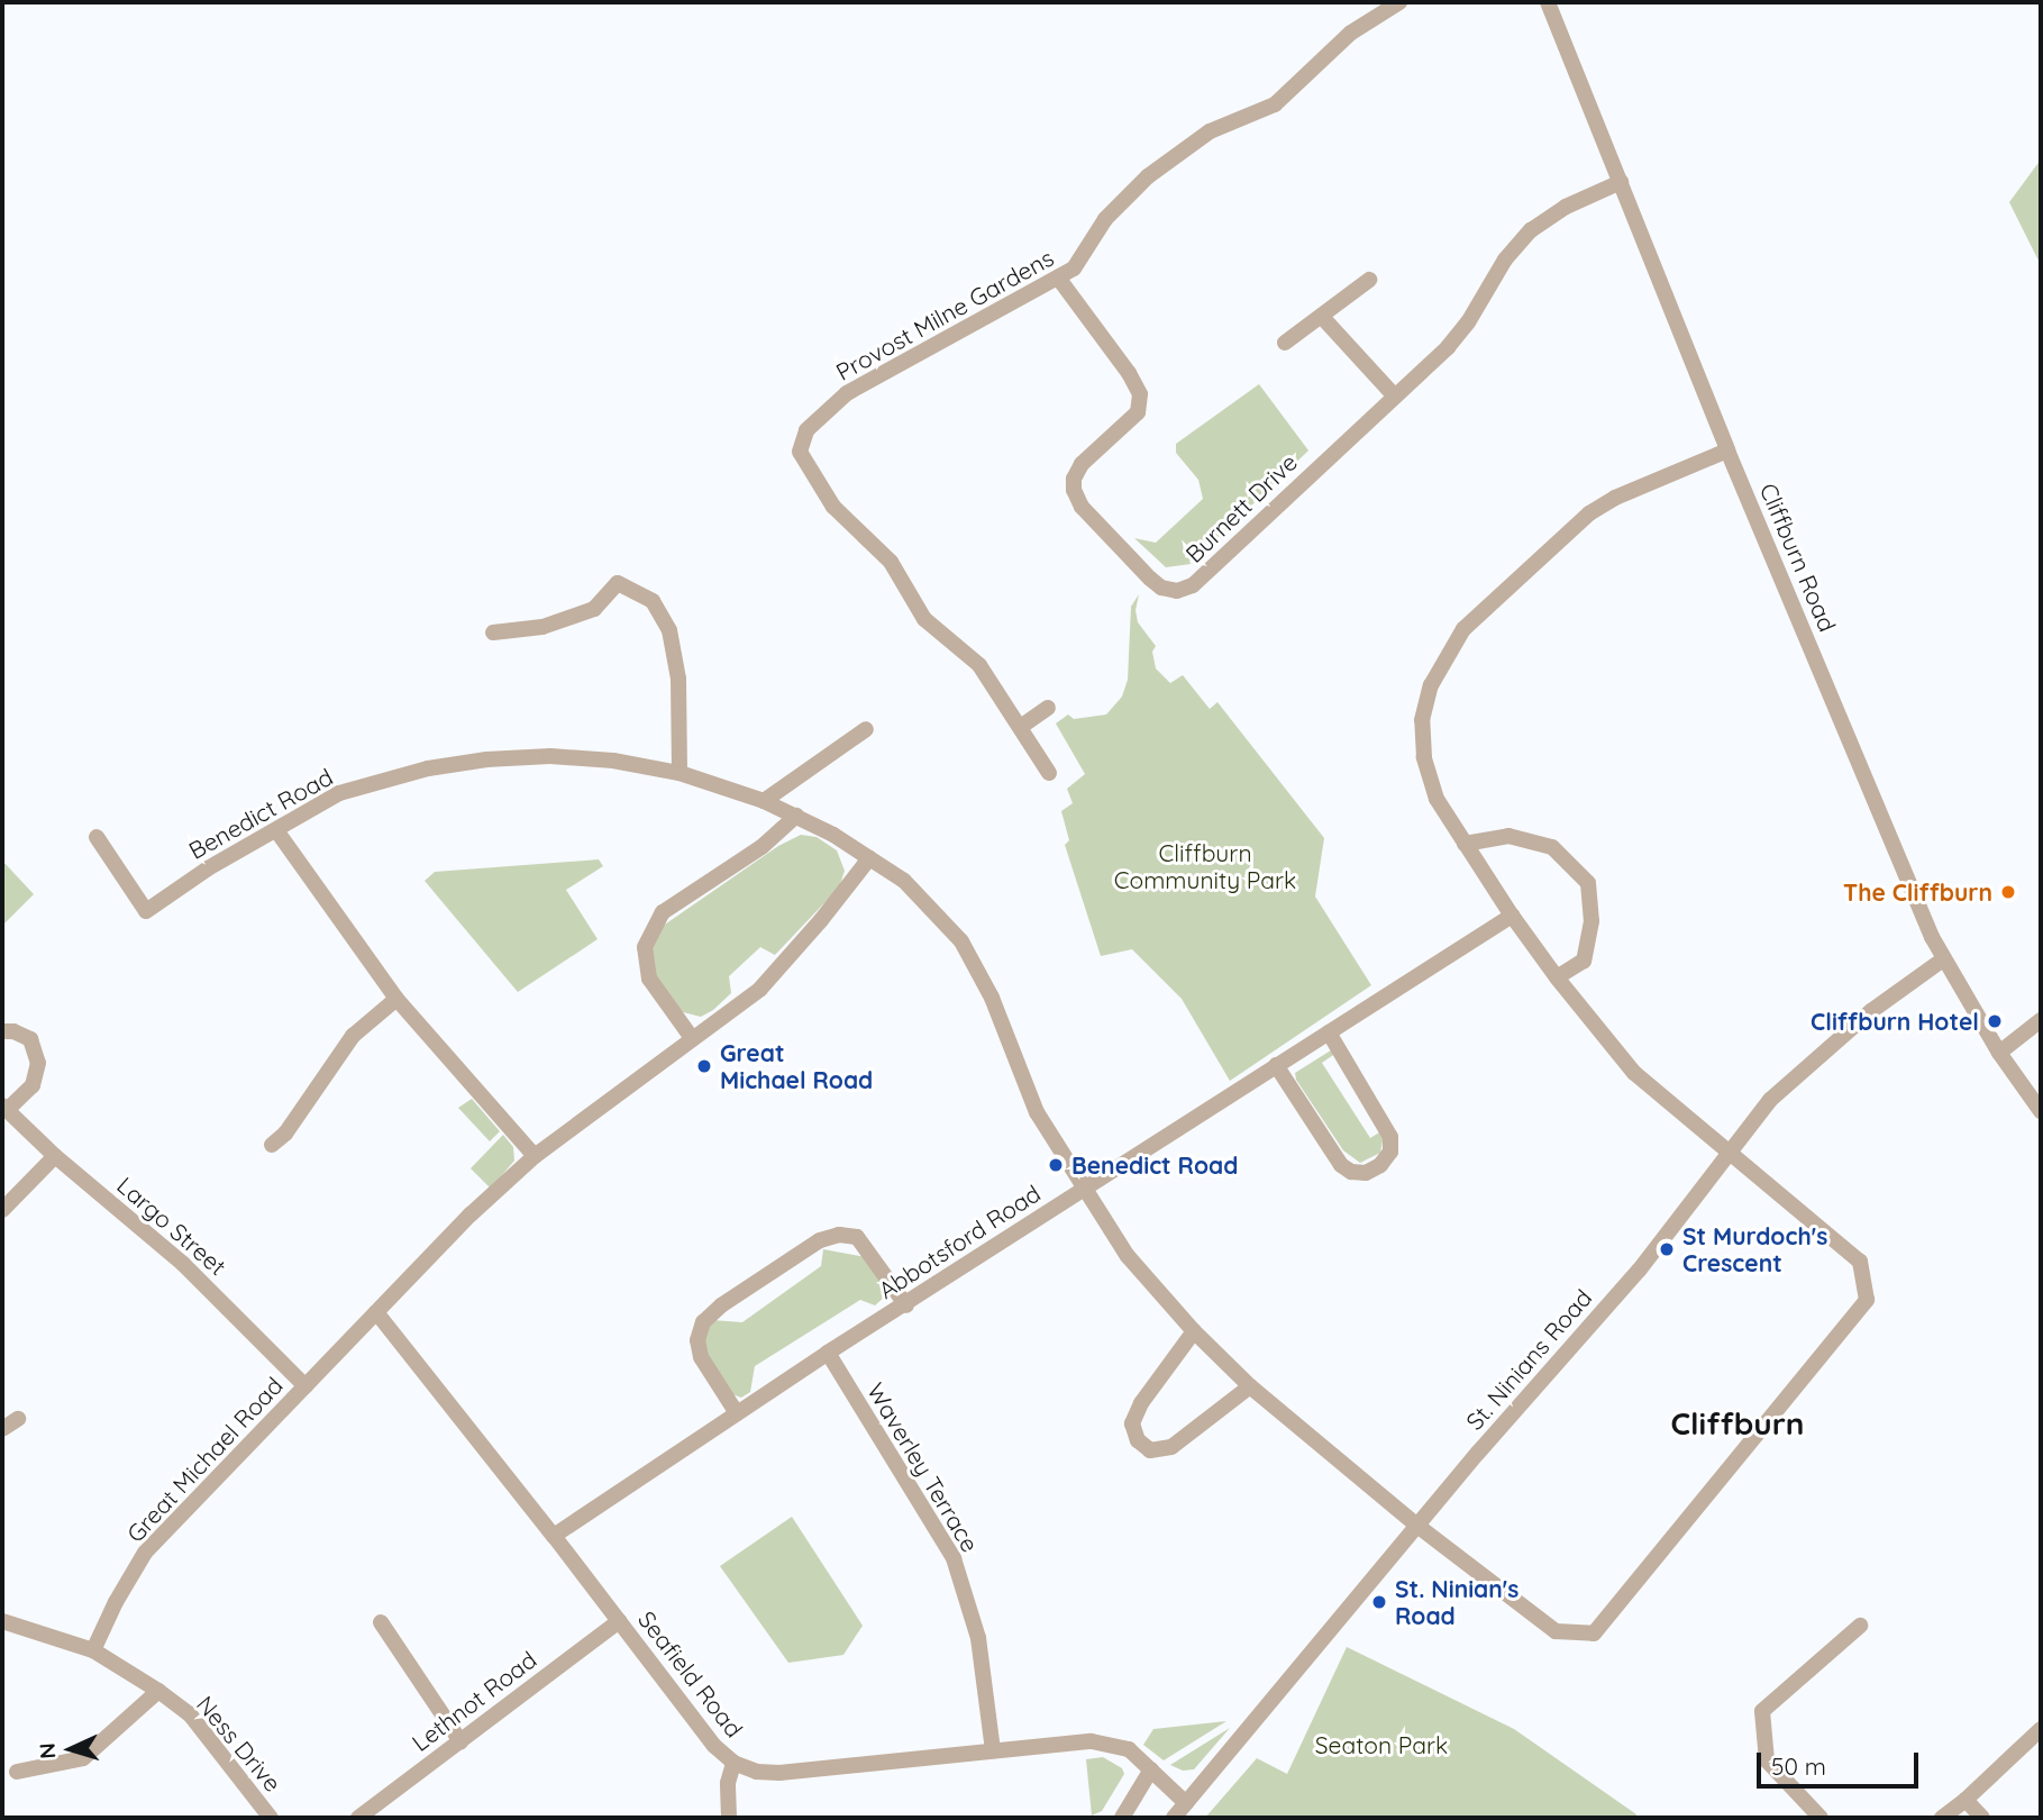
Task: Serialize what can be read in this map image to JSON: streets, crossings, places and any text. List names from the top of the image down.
{
  "streets": {
    "street": [
      "Provost Milne Gardens",
      "Burnett Drive",
      "Cliffburn Road",
      "Benedict Road",
      "Largo Street",
      "Abbotsford Road",
      "St. Ninians Road",
      "Great Michael Road",
      "Waverley Terrace",
      "Seafield Road",
      "Lethnot Road",
      "Ness Drive"
    ]
  },
  "crossings": [
    ["Provost Milne Gardens", "Burnett Drive"],
    ["Burnett Drive", "Cliffburn Road"],
    ["Cliffburn Road", "St. Ninians Road"],
    ["Benedict Road", "Abbotsford Road"],
    ["Benedict Road", "St. Ninians Road"],
    ["Benedict Road", "Great Michael Road"],
    ["Largo Street", "Great Michael Road"],
    ["Abbotsford Road", "Waverley Terrace"],
    ["Abbotsford Road", "Seafield Road"],
    ["St. Ninians Road", "Seafield Road"],
    ["Great Michael Road", "Seafield Road"],
    ["Great Michael Road", "Ness Drive"],
    ["Waverley Terrace", "Seafield Road"],
    ["Seafield Road", "Lethnot Road"]
  ],
  "districts": ["Cliffburn"],
  "parks": ["Cliffburn Community Park", "Seaton Park"],
  "places": [
    "The Cliffburn",
    "Cliffburn Hotel",
    "Great Michael Road",
    "Benedict Road",
    "St Murdoch's Crescent",
    "St. Ninian's Road"
  ],
  "scale_bar": "50 m",
  "north": "left"
}
